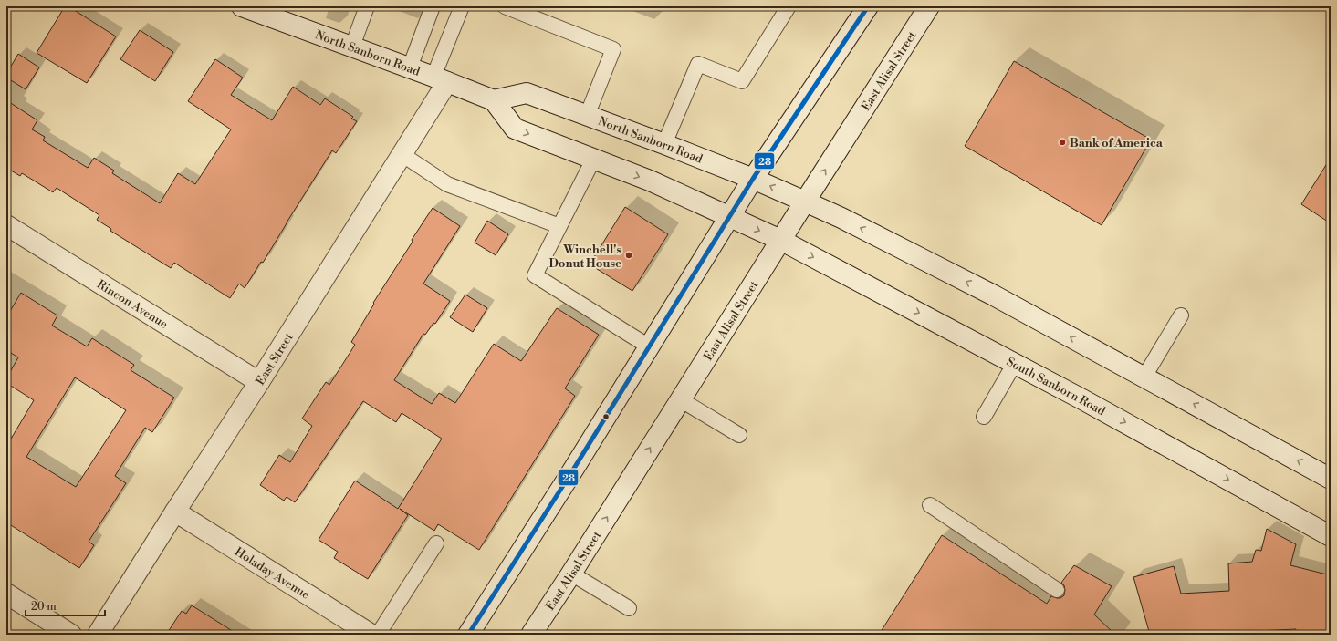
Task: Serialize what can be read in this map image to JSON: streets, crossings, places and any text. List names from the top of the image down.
{
  "streets": {
    "main road": [
      "North Sanborn Road",
      "East Alisal Street",
      "Rincon Avenue",
      "East Street",
      "South Sanborn Road",
      "Holaday Avenue"
    ]
  },
  "crossings": [
    ["North Sanborn Road", "East Alisal Street"],
    ["North Sanborn Road", "East Street"],
    ["East Alisal Street", "South Sanborn Road"],
    ["Rincon Avenue", "East Street"],
    ["East Street", "Holaday Avenue"]
  ],
  "places": ["Bank of America", "Winchell's Donut House"],
  "lines": ["transit line 28"],
  "scale_bar": "20 m"
}
